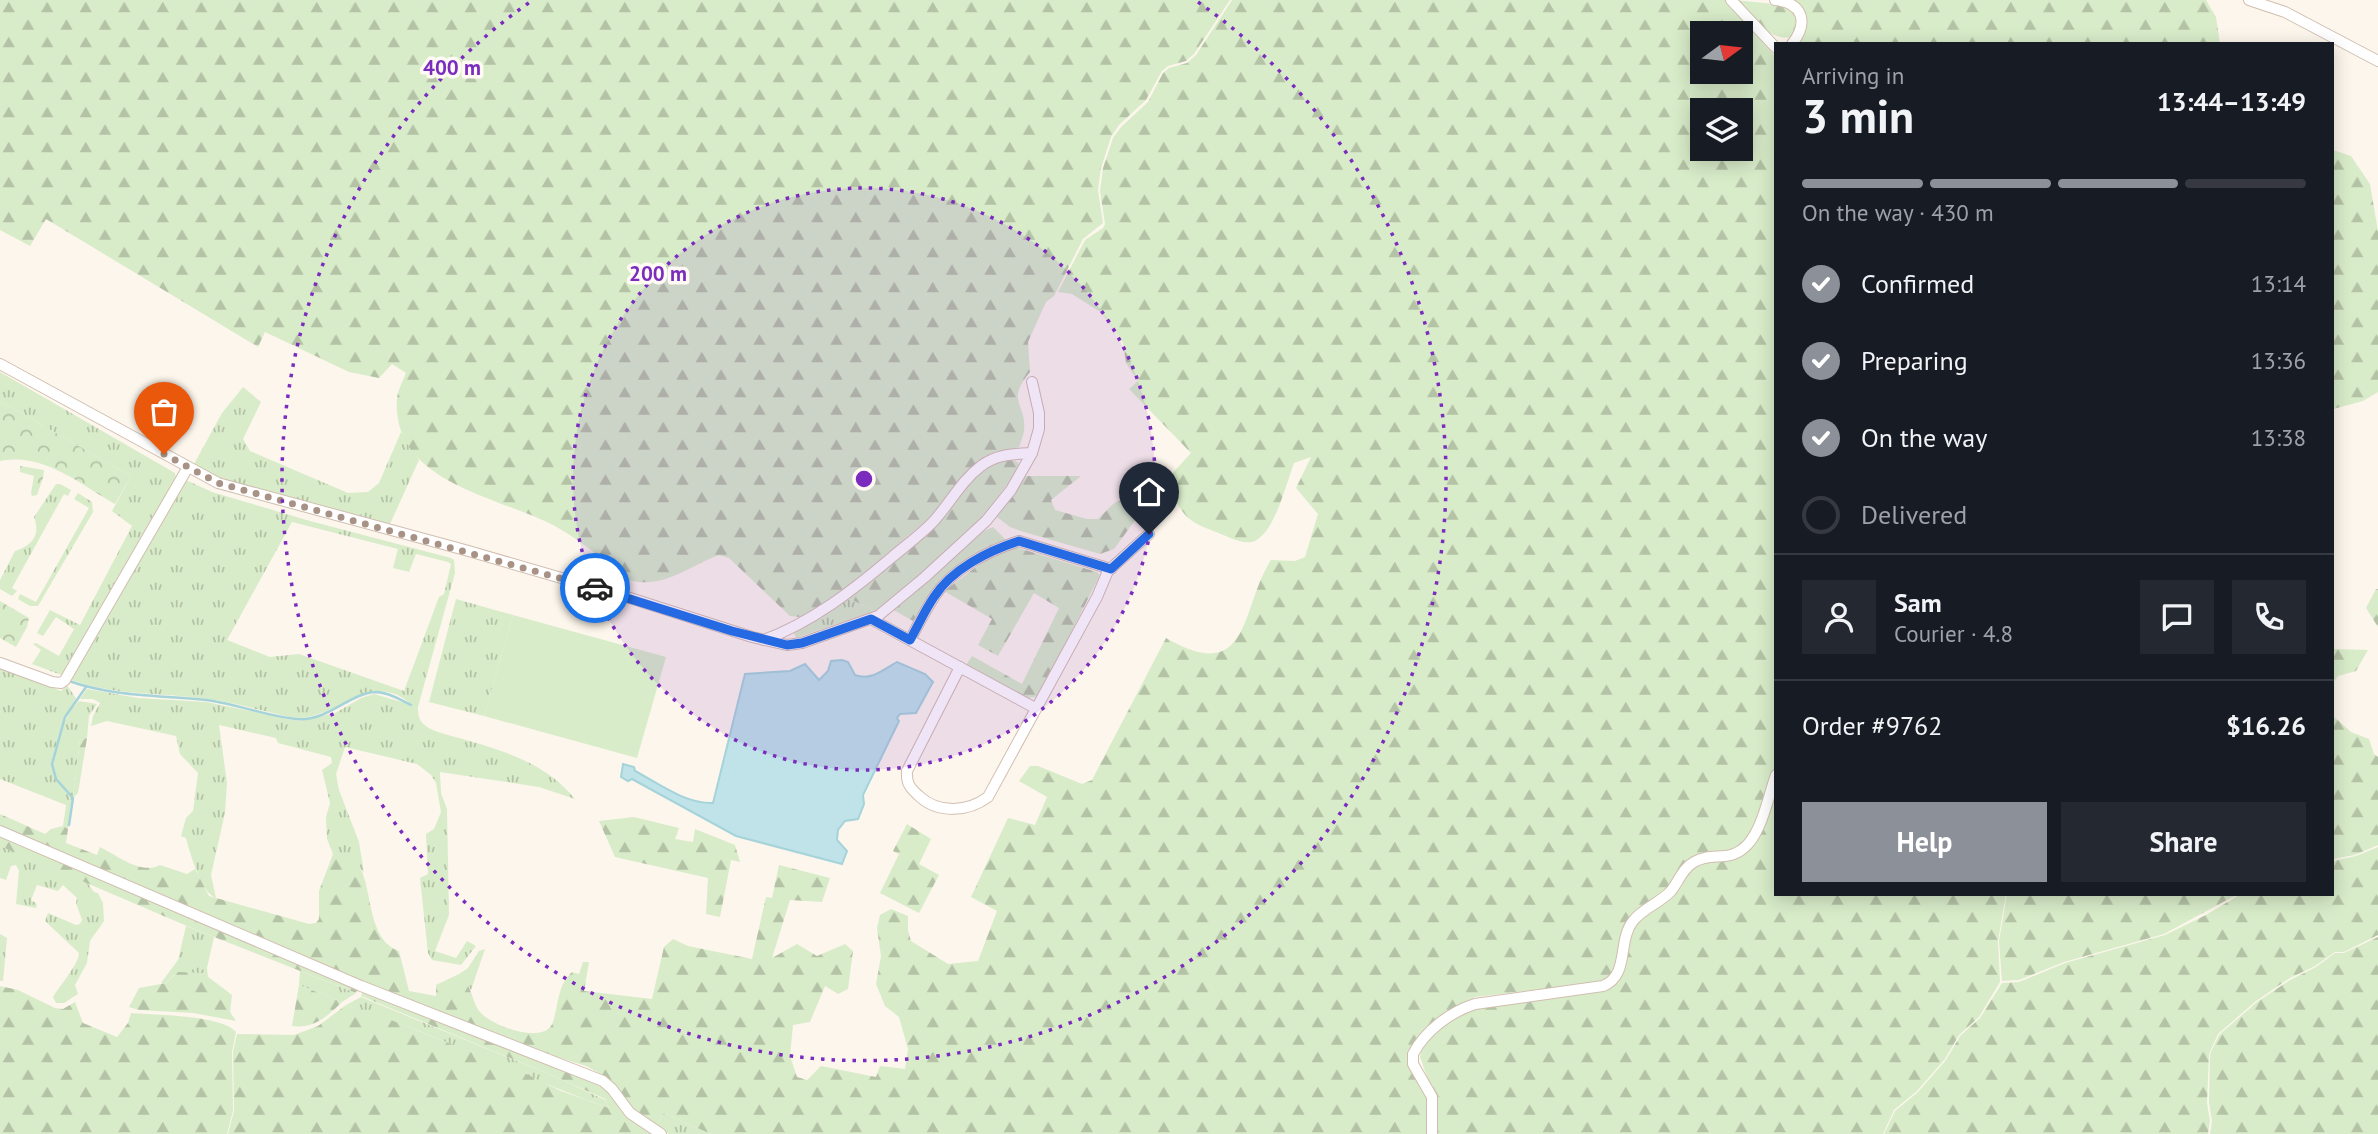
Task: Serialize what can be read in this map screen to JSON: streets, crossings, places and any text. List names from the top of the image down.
{
  "north": "right",
  "page": {
    "heading": ["3 min", "Arriving in", "13:44–13:49"],
    "panel": [
      "Sam",
      "Courier · 4.8",
      "Order #9762",
      "$16.26"
    ],
    "bar": "On the way · 430 m",
    "list": [
      ["Confirmed", "13:14"],
      ["Preparing", "13:36"],
      ["On the way", "13:38"],
      "Delivered"
    ],
    "buttons": ["Help", "Share"]
  },
  "rings": ["400 m", "200 m"]
}
